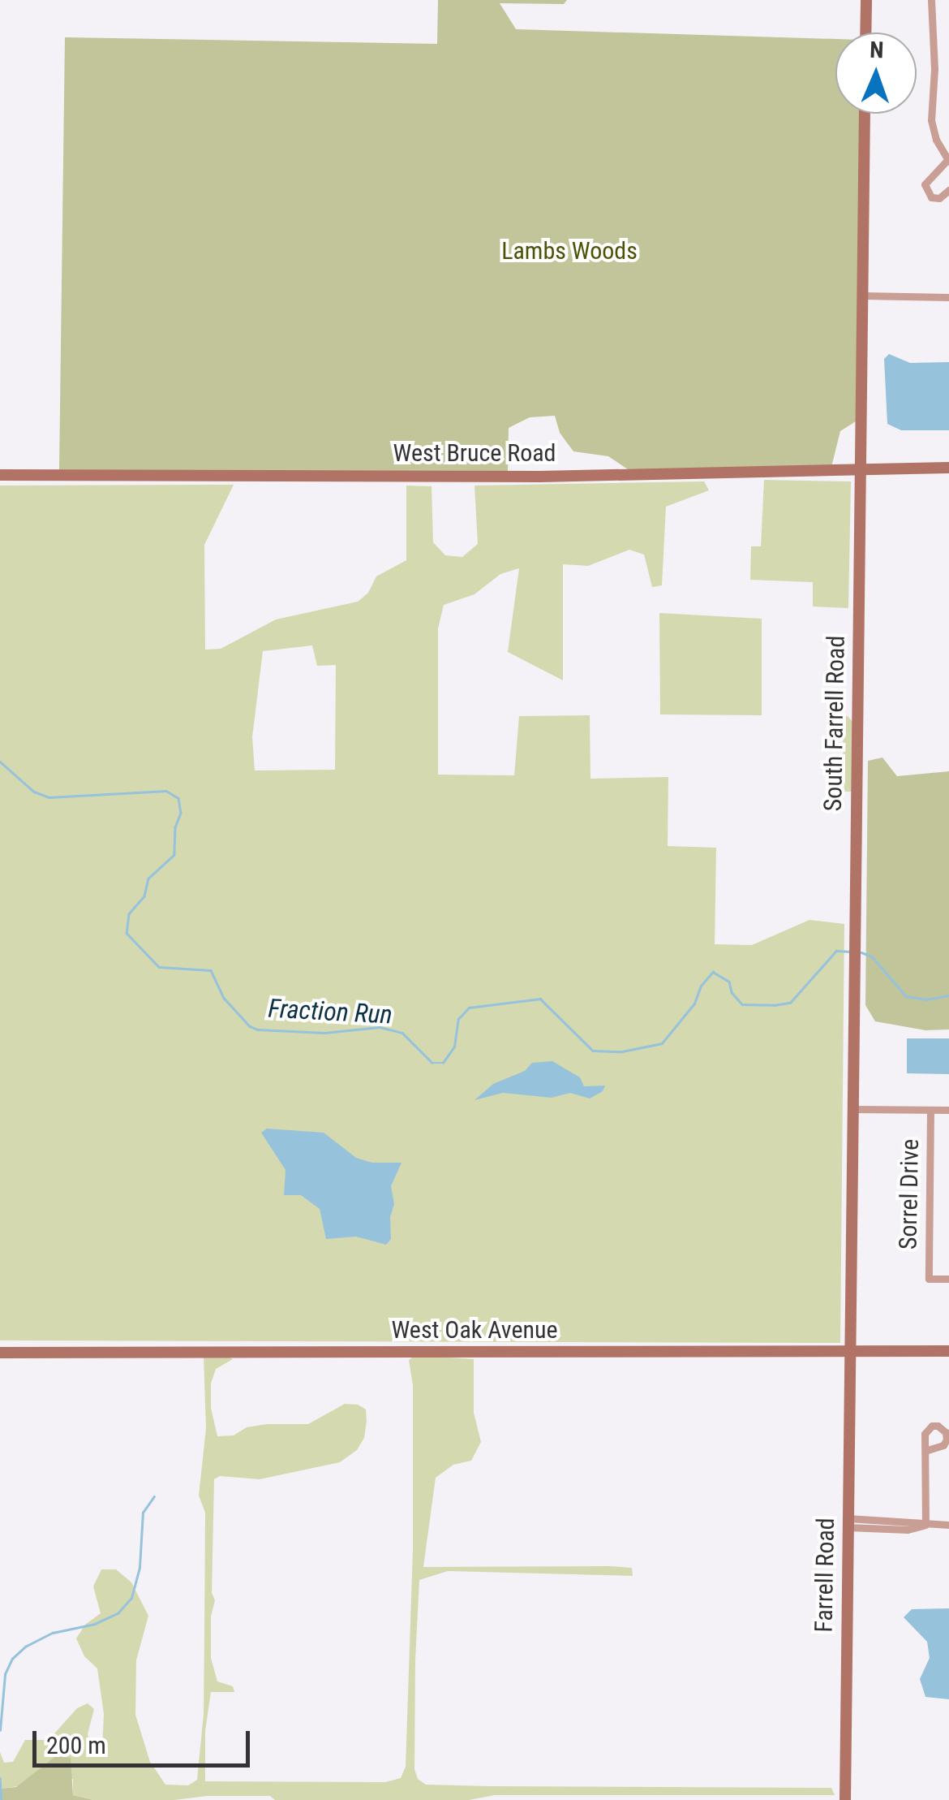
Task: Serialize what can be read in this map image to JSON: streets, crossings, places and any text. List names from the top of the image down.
{
  "streets": {
    "street": [
      "West Bruce Road",
      "South Farrell Road",
      "Sorrel Drive",
      "West Oak Avenue",
      "Farrell Road"
    ]
  },
  "crossings": [
    ["West Bruce Road", "South Farrell Road"],
    ["South Farrell Road", "West Oak Avenue"],
    ["South Farrell Road", "Farrell Road"],
    ["West Oak Avenue", "Farrell Road"]
  ],
  "water": ["Fraction Run"],
  "parks": ["Lambs Woods"],
  "scale_bar": "200 m",
  "north": "top"
}
